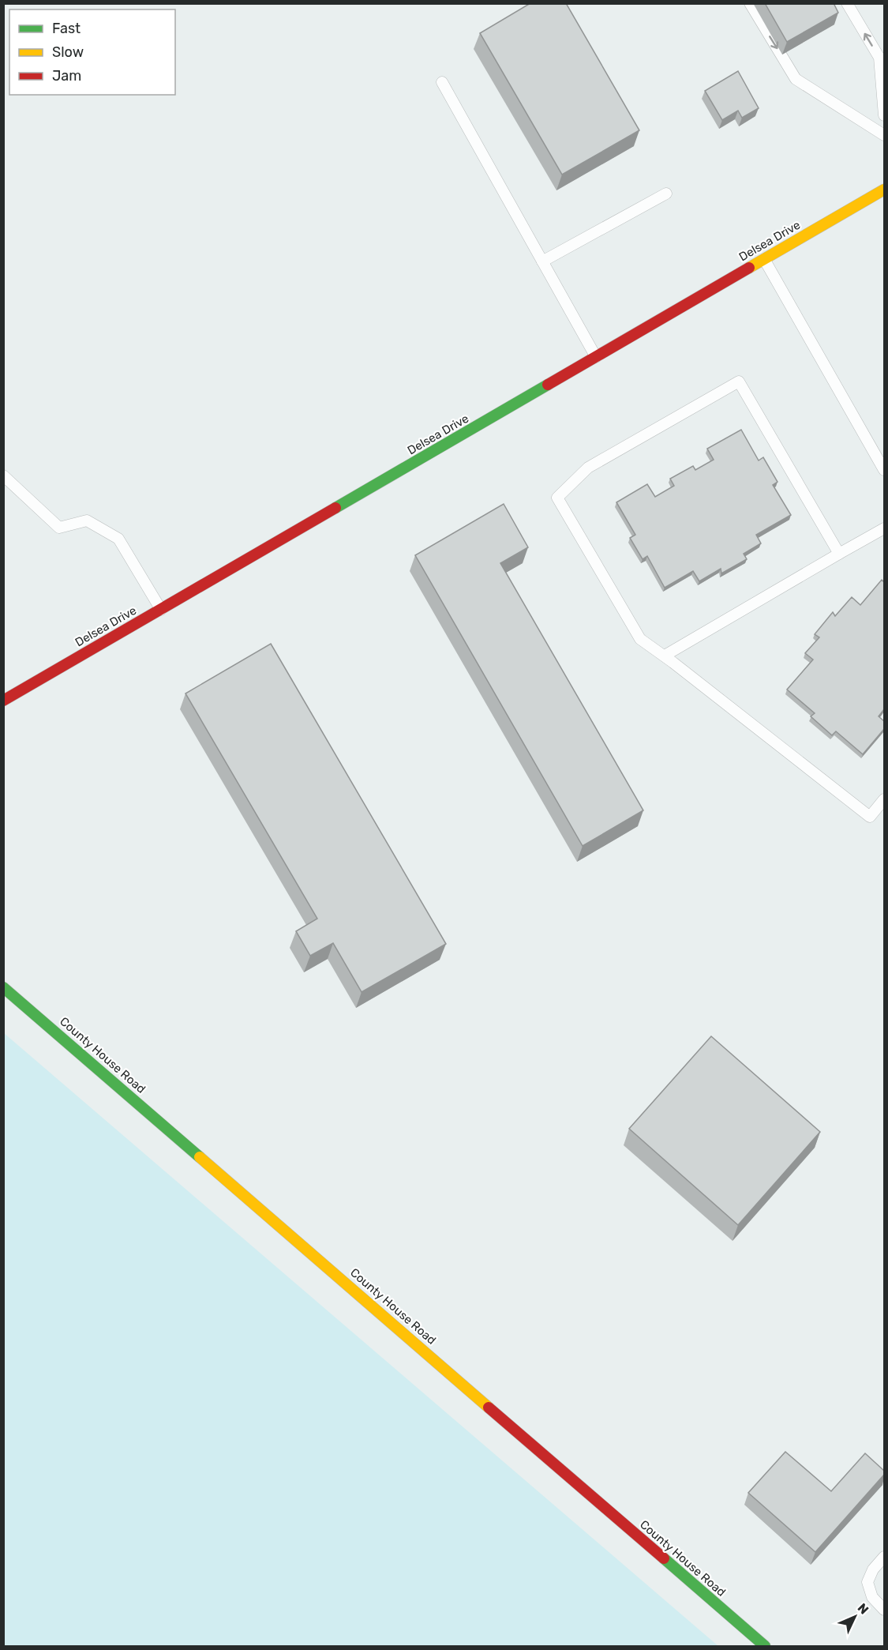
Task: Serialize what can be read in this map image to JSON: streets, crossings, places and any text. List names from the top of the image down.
{
  "streets": {
    "main road": ["Delsea Drive", "County House Road"]
  },
  "legend": ["Fast", "Slow", "Jam"],
  "north": "top right"
}
